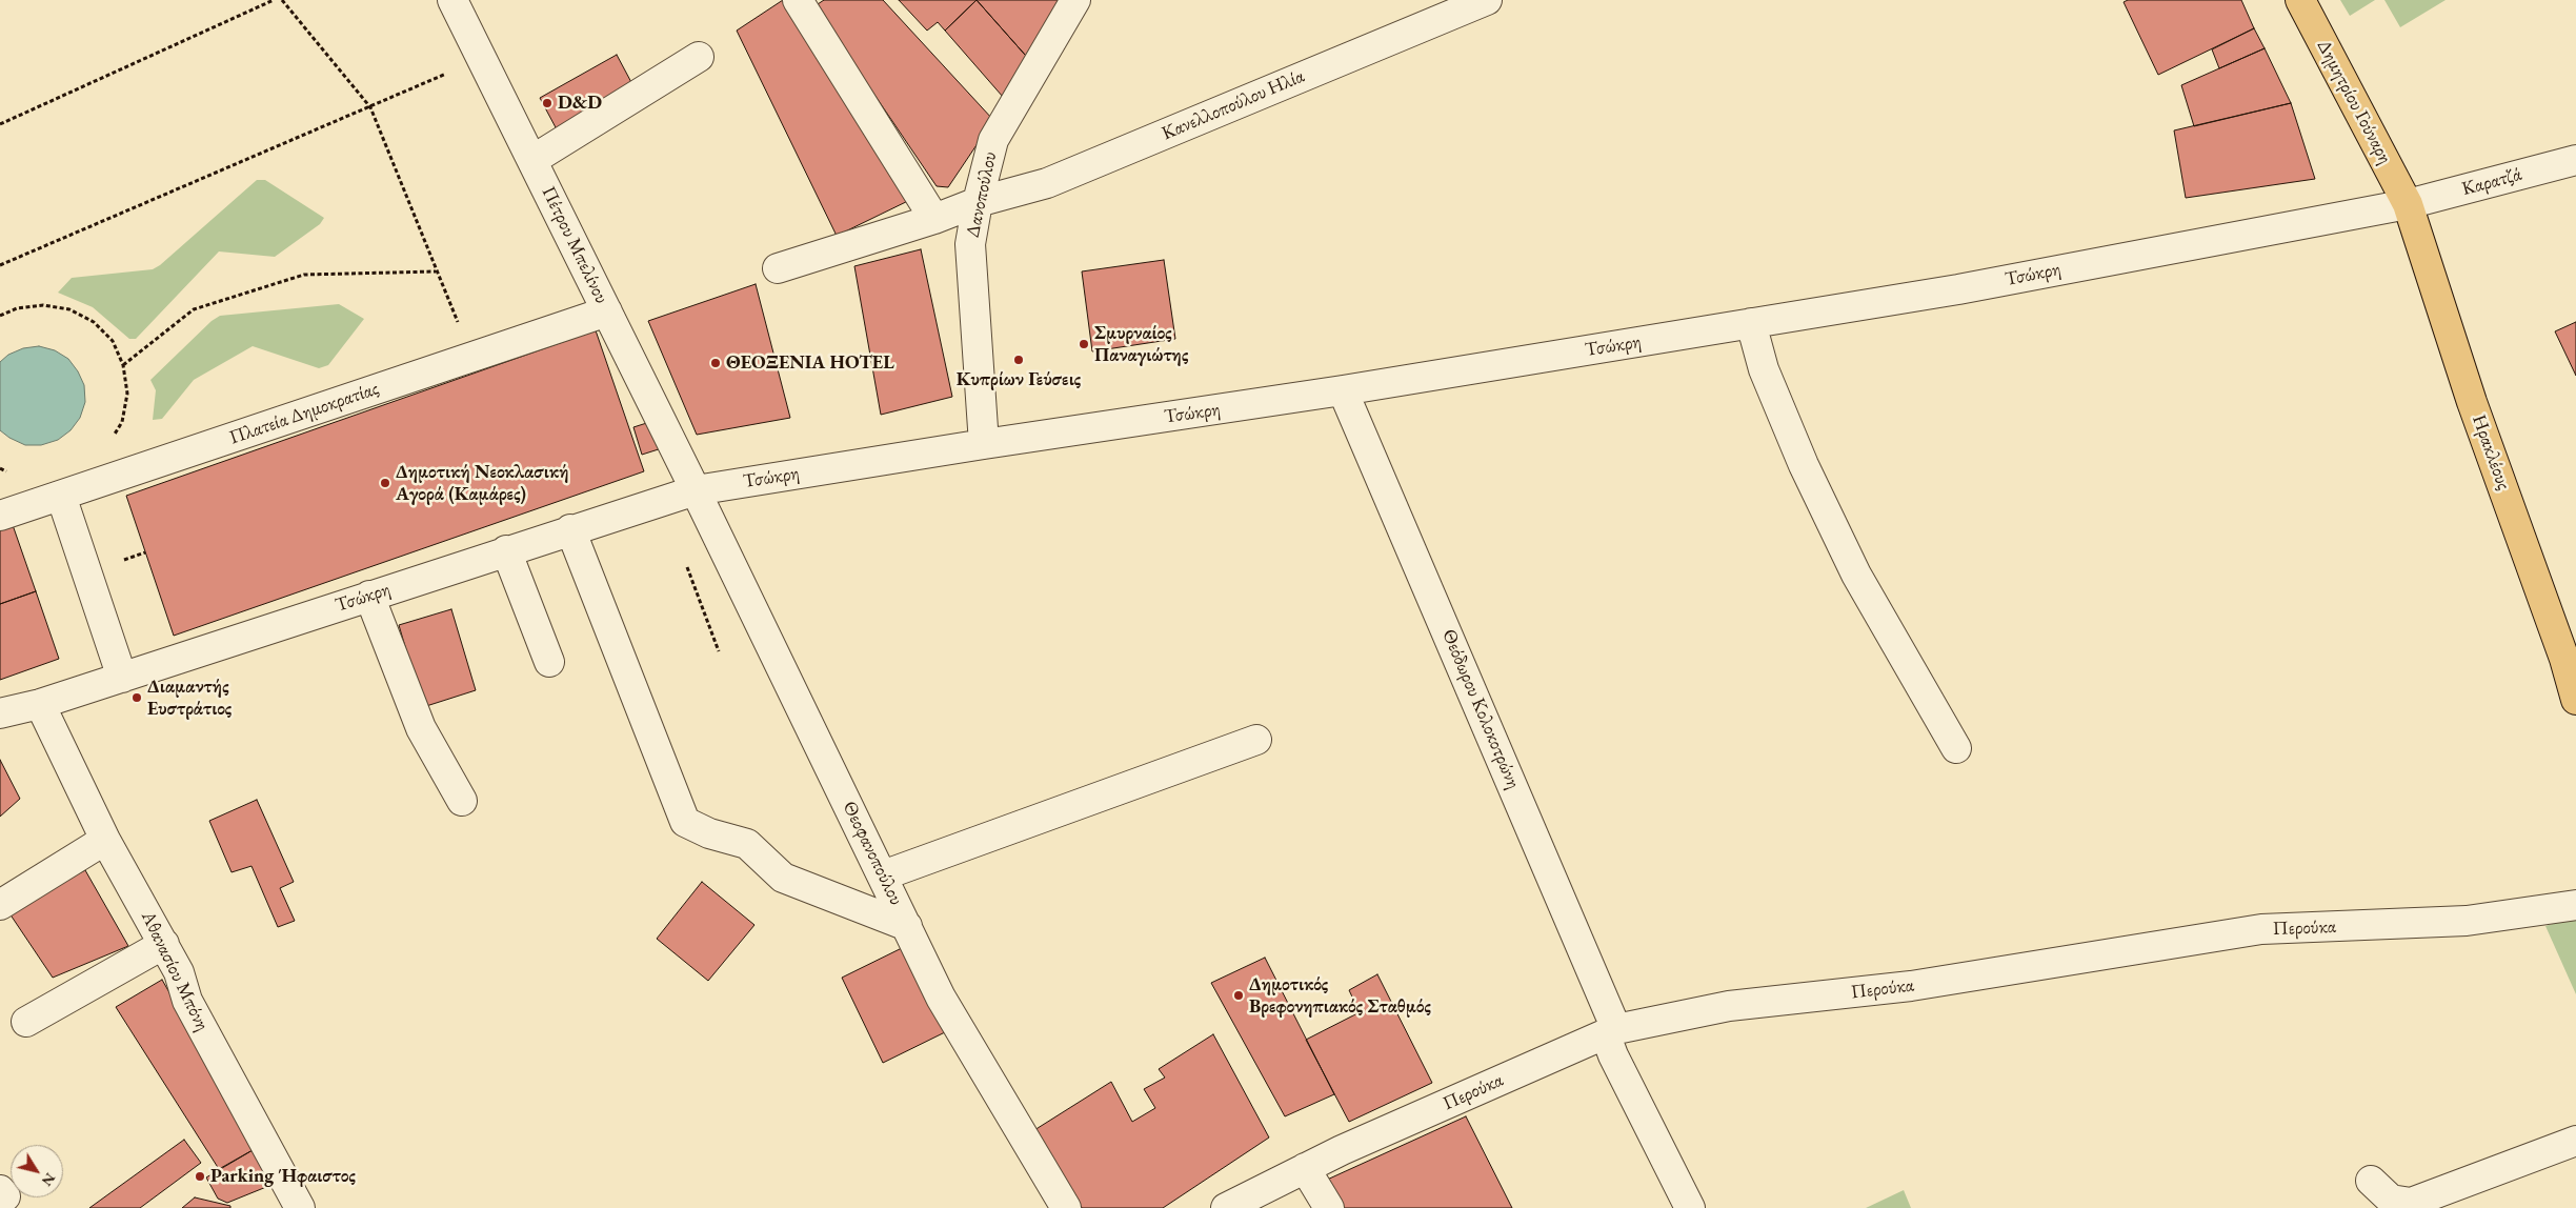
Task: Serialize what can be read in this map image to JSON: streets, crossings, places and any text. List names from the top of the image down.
{
  "streets": {
    "main road": ["Δημητρίου Γούναρη", "Ηρακλέους"],
    "street": [
      "Κανελλοπούλου Ηλία",
      "Καρατζά",
      "Δανοπούλου",
      "Πέτρου Μπελίνου",
      "Τσώκρη",
      "Πλατεία Δημοκρατίας",
      "Θεόδωρου Κολοκοτρώνη",
      "Θεοφανοπούλου",
      "Περούκα",
      "Αθανασίου Μπόνη"
    ]
  },
  "crossings": [
    ["Δημητρίου Γούναρη", "Καρατζά"],
    ["Δημητρίου Γούναρη", "Τσώκρη"],
    ["Δημητρίου Γούναρη", "Ηρακλέους"],
    ["Κανελλοπούλου Ηλία", "Δανοπούλου"],
    ["Καρατζά", "Τσώκρη"],
    ["Καρατζά", "Ηρακλέους"],
    ["Δανοπούλου", "Τσώκρη"],
    ["Πέτρου Μπελίνου", "Τσώκρη"],
    ["Πέτρου Μπελίνου", "Πλατεία Δημοκρατίας"],
    ["Πέτρου Μπελίνου", "Θεοφανοπούλου"],
    ["Τσώκρη", "Ηρακλέους"],
    ["Τσώκρη", "Θεόδωρου Κολοκοτρώνη"],
    ["Τσώκρη", "Θεοφανοπούλου"],
    ["Τσώκρη", "Αθανασίου Μπόνη"],
    ["Θεόδωρου Κολοκοτρώνη", "Περούκα"]
  ],
  "places": [
    "D&D",
    "Σμυρναίος Παναγιώτης",
    "Κυπρίων Γεύσεις",
    "ΘΕΟΞΕΝΙΑ HOTEL",
    "Δημοτική Νεοκλασική Αγορά (Καμάρες)",
    "Διαμαντής Ευστράτιος",
    "Δημοτικός Βρεφονηπιακός Σταθμός",
    "Parking Ήφαιστος"
  ],
  "north": "bottom right"
}
